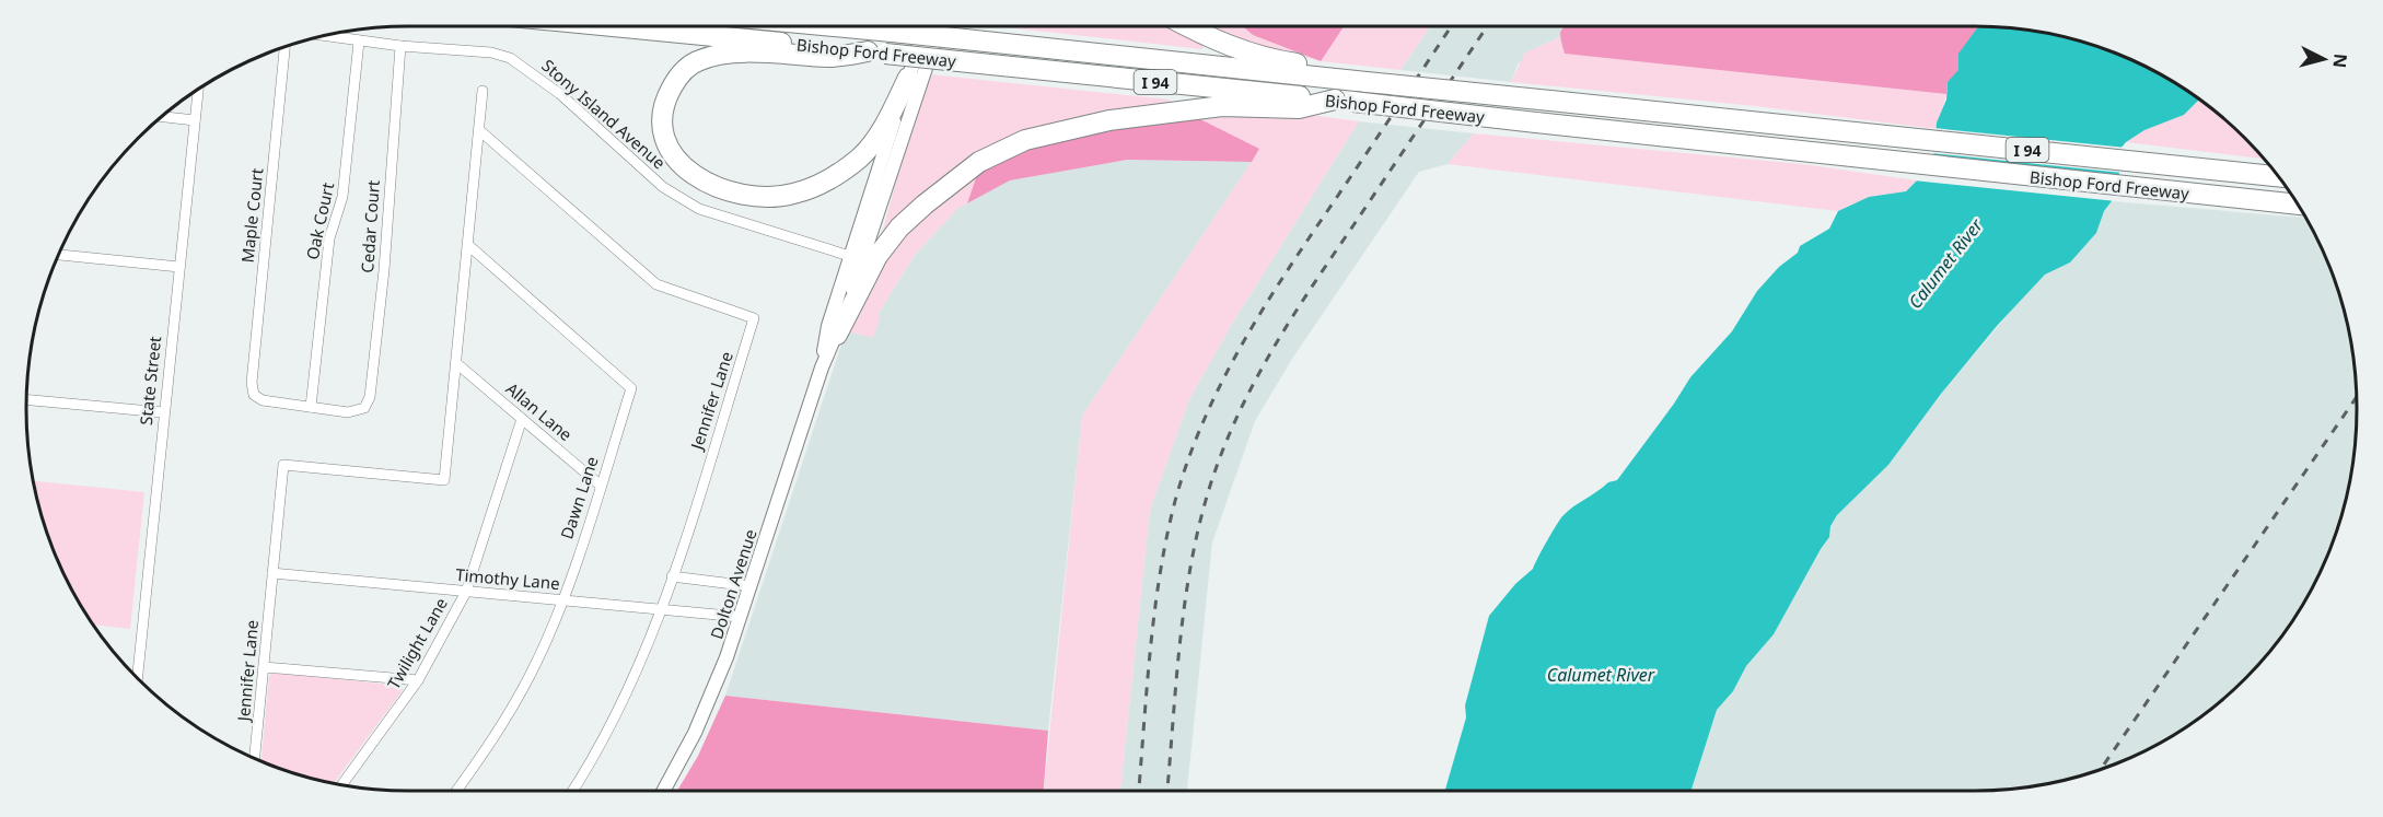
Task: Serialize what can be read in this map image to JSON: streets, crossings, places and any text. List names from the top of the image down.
{
  "streets": {
    "highway": ["Bishop Ford Freeway", "I 94"],
    "street": [
      "Stony Island Avenue",
      "Maple Court",
      "Oak Court",
      "Cedar Court",
      "State Street",
      "Jennifer Lane",
      "Allan Lane",
      "Dawn Lane",
      "Timothy Lane",
      "Dolton Avenue",
      "Twilight Lane"
    ]
  },
  "crossings": [
    ["Stony Island Avenue", "Oak Court"],
    ["Stony Island Avenue", "Cedar Court"],
    ["Stony Island Avenue", "Dolton Avenue"],
    ["Maple Court", "Oak Court"],
    ["Maple Court", "Cedar Court"],
    ["Oak Court", "Cedar Court"],
    ["Jennifer Lane", "Allan Lane"],
    ["Jennifer Lane", "Dawn Lane"],
    ["Jennifer Lane", "Timothy Lane"],
    ["Allan Lane", "Dawn Lane"],
    ["Allan Lane", "Twilight Lane"],
    ["Dawn Lane", "Timothy Lane"],
    ["Timothy Lane", "Dolton Avenue"],
    ["Timothy Lane", "Twilight Lane"]
  ],
  "water": ["Calumet River"],
  "north": "right"
}
